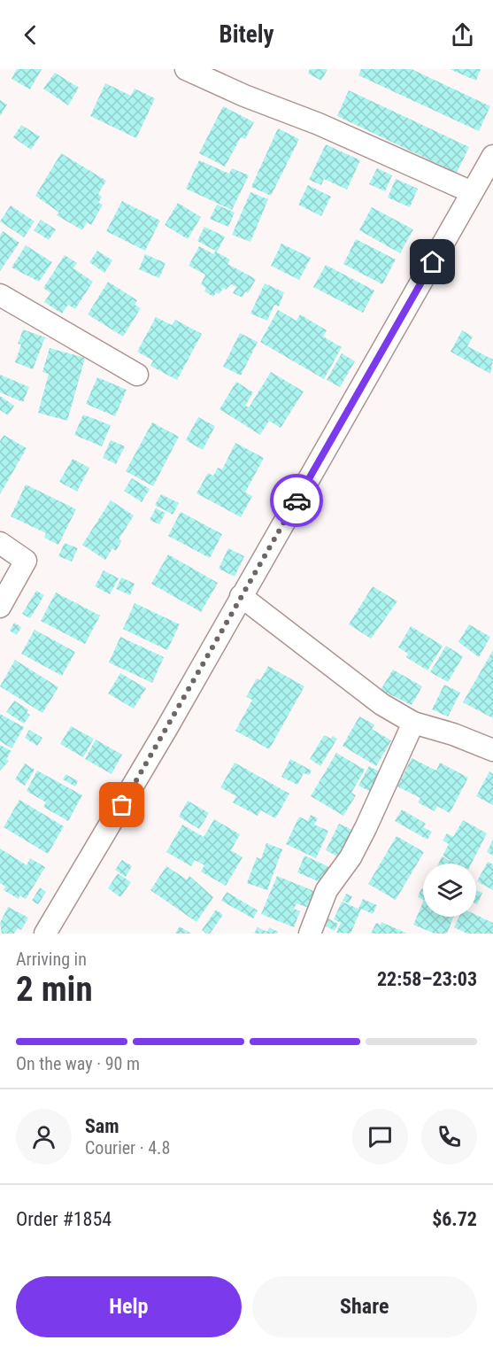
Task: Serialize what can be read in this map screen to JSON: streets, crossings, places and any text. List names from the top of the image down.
{
  "page": {
    "header": "Bitely",
    "heading": ["2 min", "Arriving in", "22:58–23:03"],
    "panel": [
      "Sam",
      "Courier · 4.8",
      "Order #1854",
      "$6.72"
    ],
    "bar": "On the way · 90 m",
    "buttons": ["Help", "Share"]
  }
}
